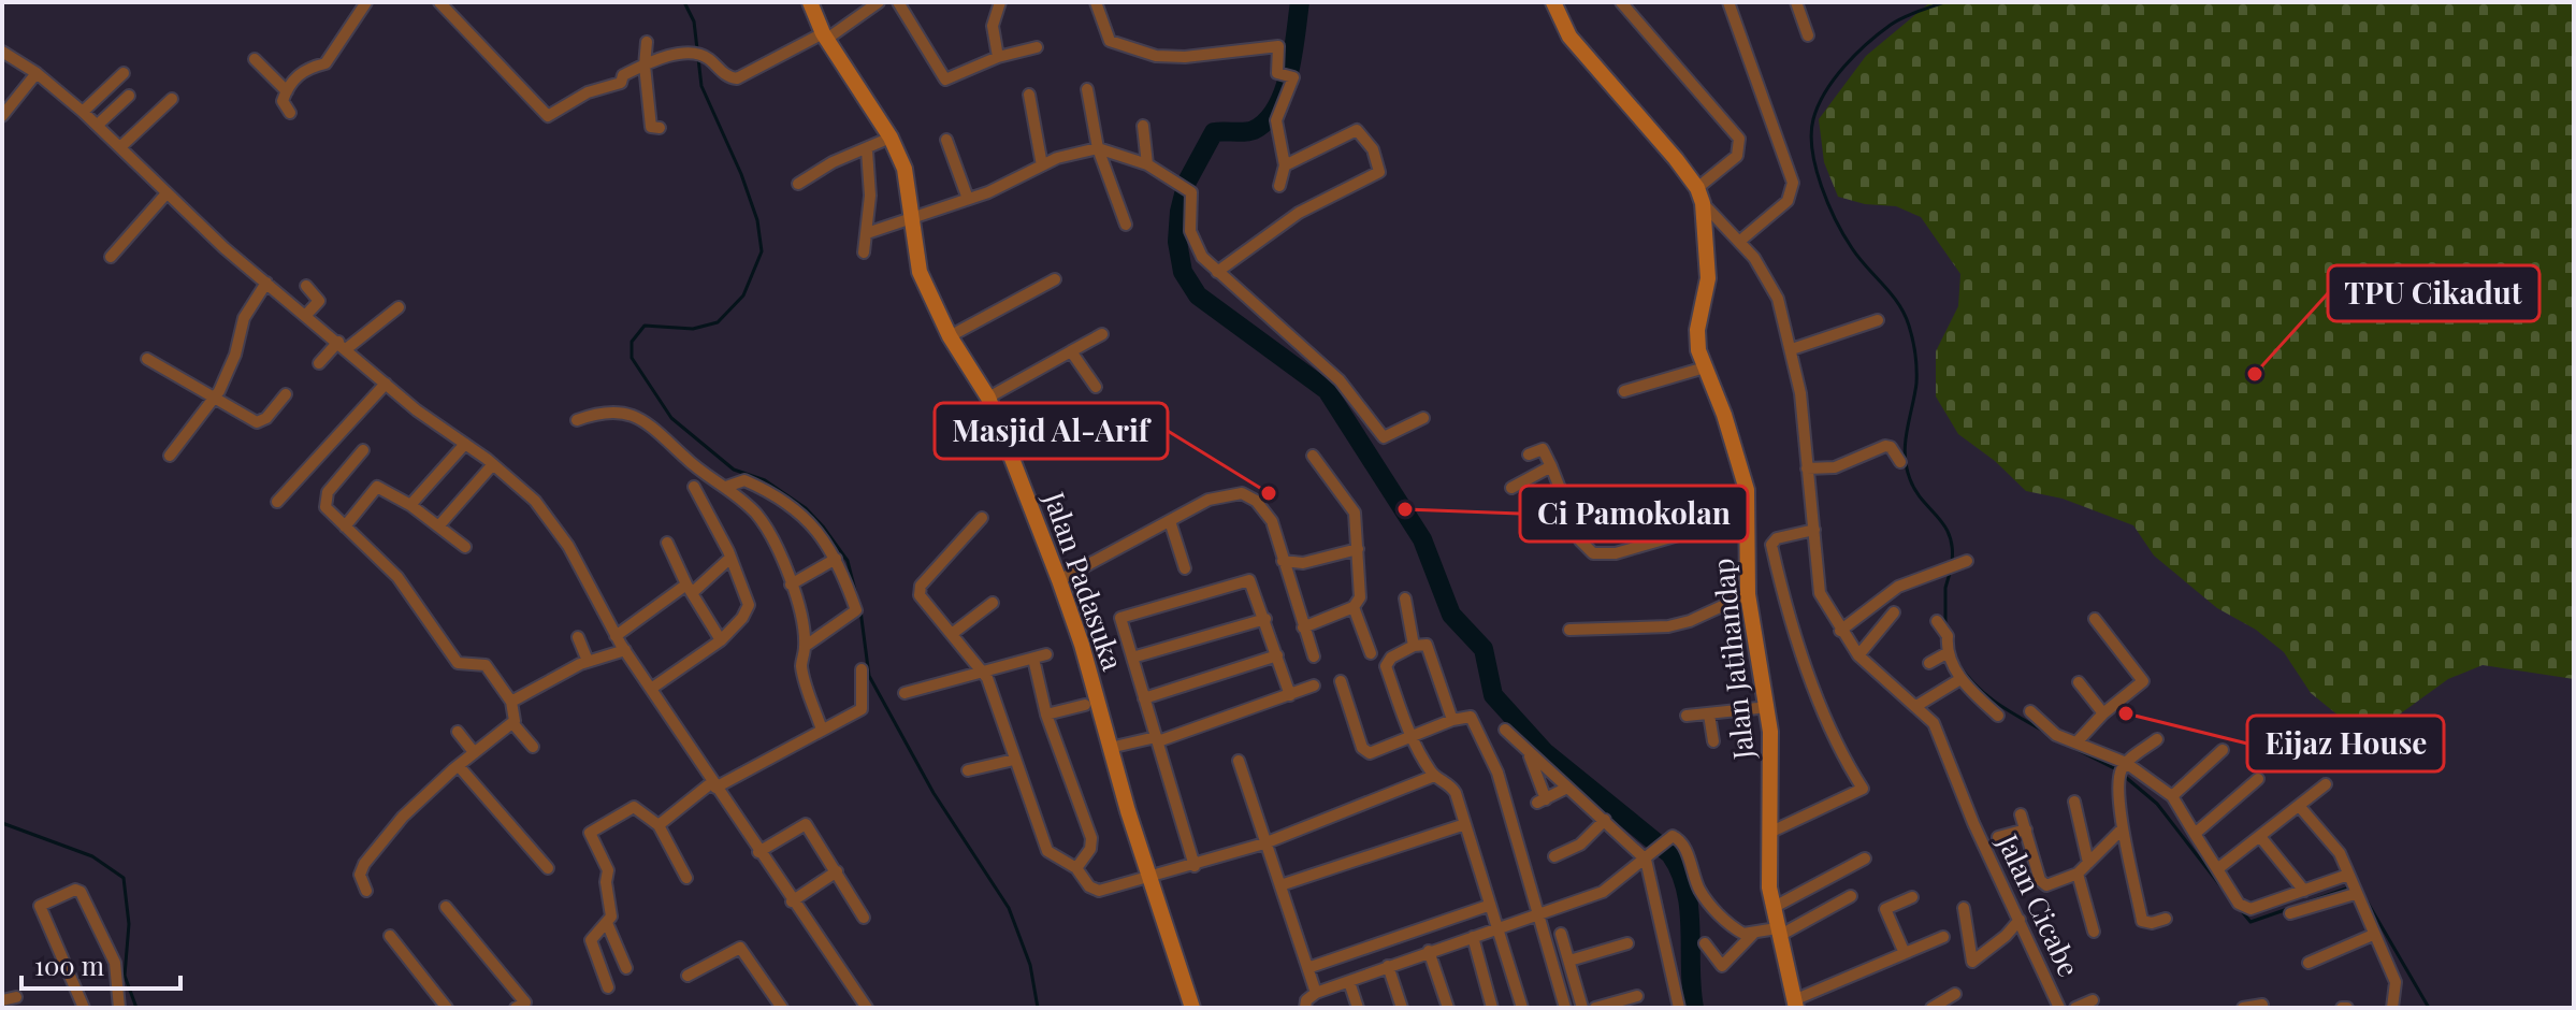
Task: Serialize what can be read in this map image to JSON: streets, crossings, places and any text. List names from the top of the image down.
{
  "streets": {
    "street": ["Jalan Padasuka", "Jalan Jatihandap", "Jalan Cicabe"]
  },
  "crossings": [
    ["Jalan Jatihandap", "Jalan Cicabe"]
  ],
  "places": [
    "TPU Cikadut",
    "Masjid Al-Arif",
    "Ci Pamokolan",
    "Eijaz House"
  ],
  "scale_bar": "100 m"
}
